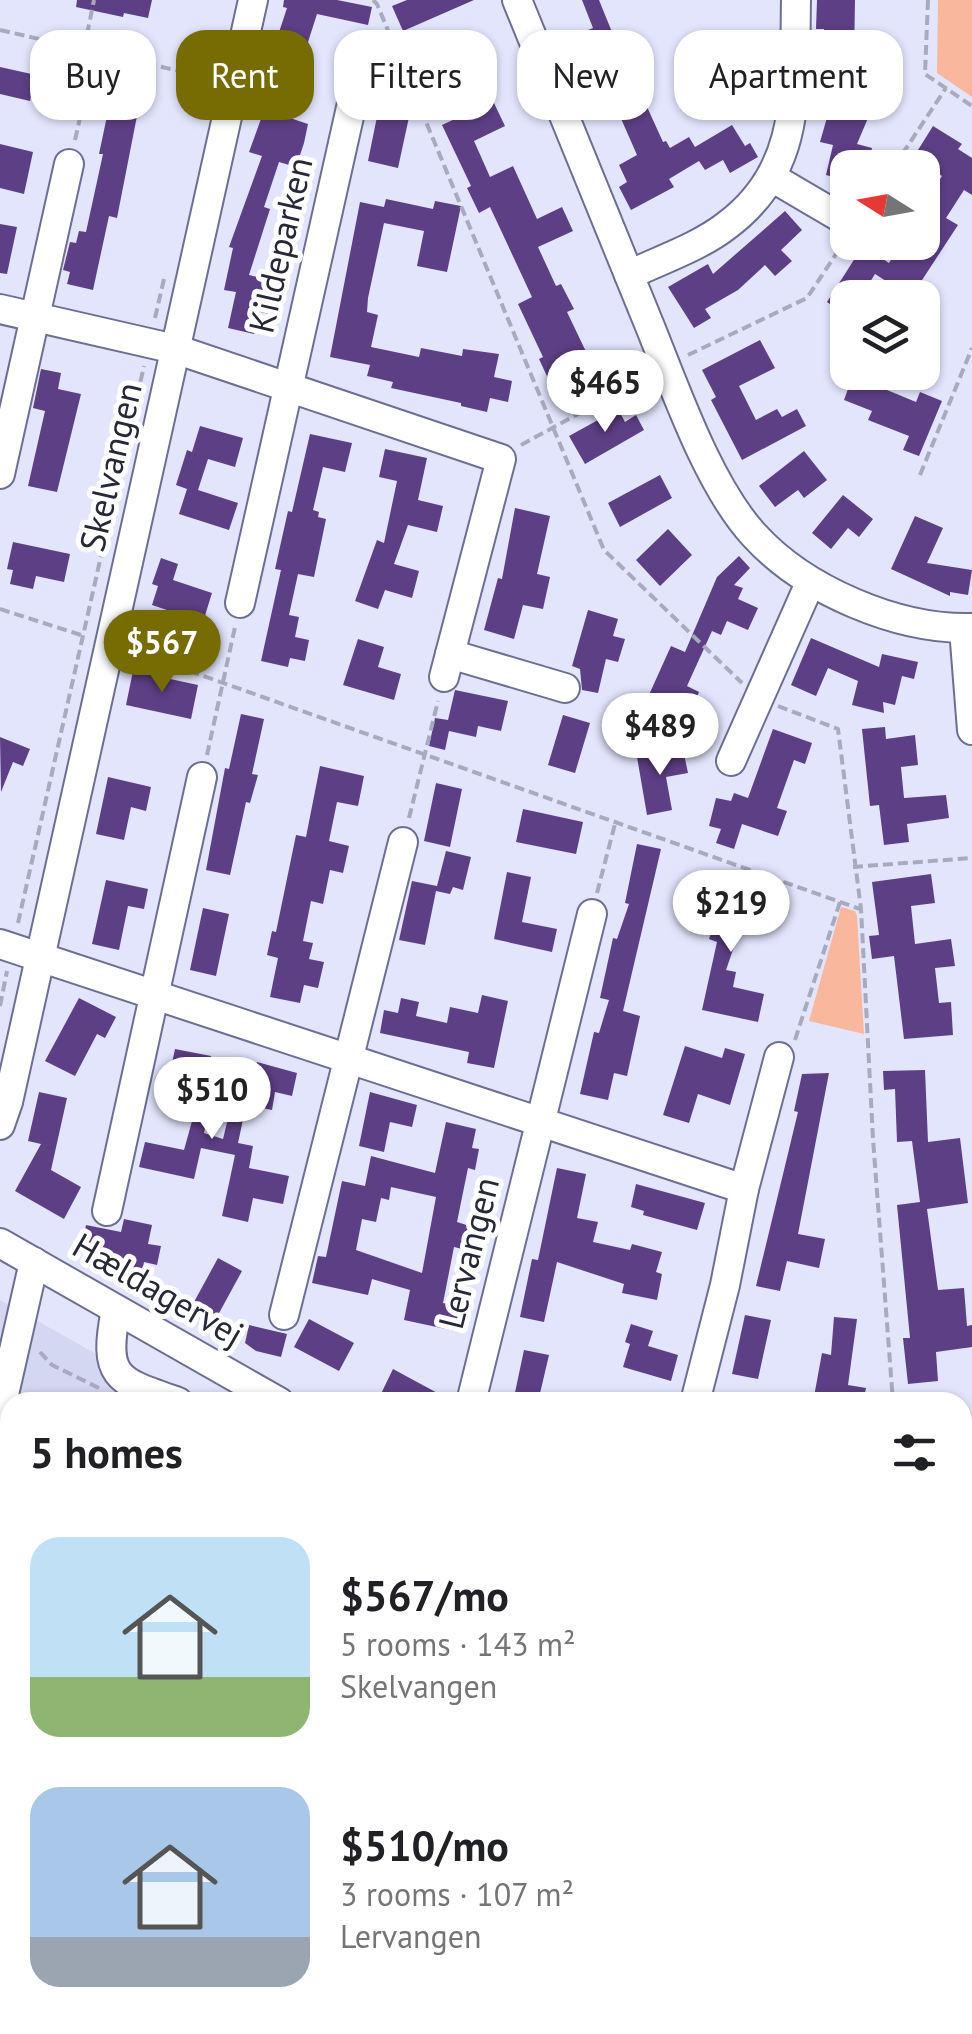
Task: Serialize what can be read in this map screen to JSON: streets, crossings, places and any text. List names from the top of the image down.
{
  "streets": {
    "street": [
      "Kildeparken",
      "Skelvangen",
      "Lervangen",
      "Hældagervej"
    ]
  },
  "crossings": [
    ["Kildeparken", "Skelvangen"]
  ],
  "north": "left",
  "page": {
    "chip": [
      "Buy",
      "Rent",
      "Filters",
      "New",
      "Apartment"
    ],
    "price": [
      "$465",
      "$567",
      "$489",
      "$219",
      "$510"
    ],
    "heading": "5 homes",
    "list": [
      {
        "name": "$567/mo",
        "note": "5 rooms · 143 m² · Skelvangen"
      },
      {
        "name": "$510/mo",
        "note": "3 rooms · 107 m² · Lervangen"
      }
    ]
  }
}
